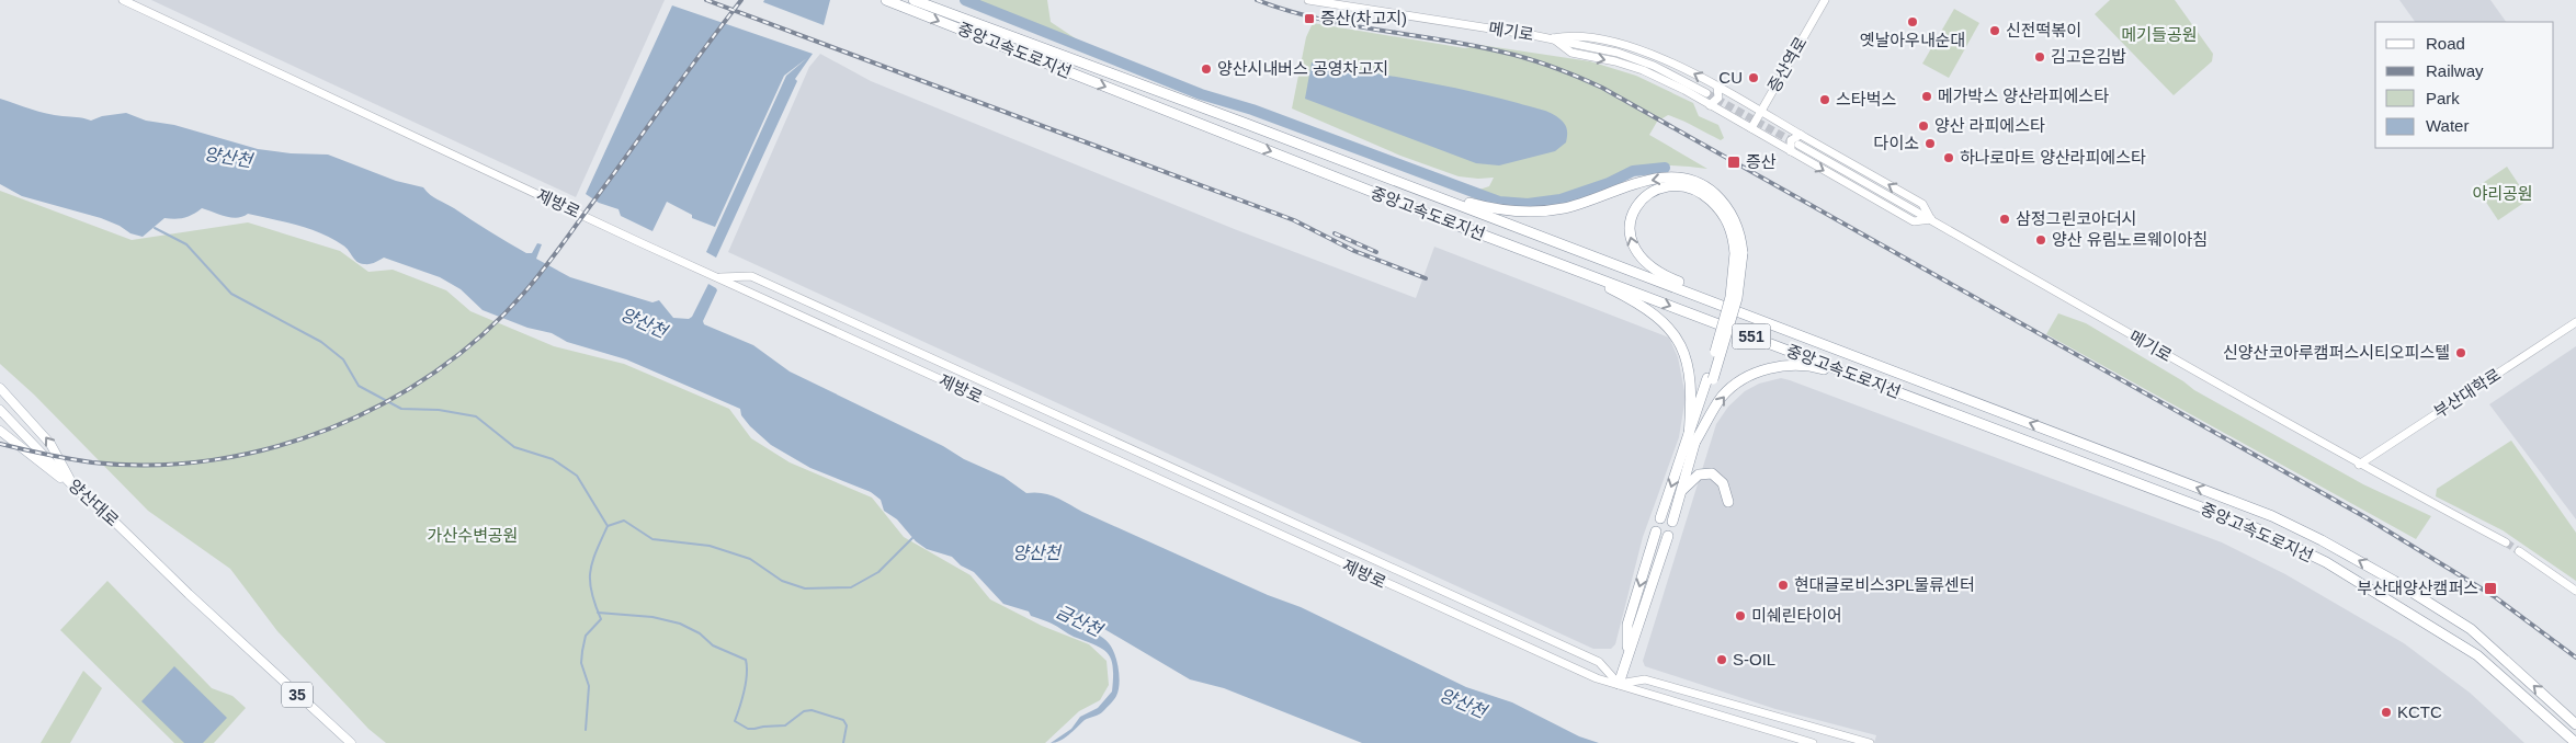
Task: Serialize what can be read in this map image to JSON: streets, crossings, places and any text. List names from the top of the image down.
{
  "streets": {
    "highway": ["중앙고속도로지선", "551"],
    "main road": ["양산대로", "35"],
    "street": [
      "메기로",
      "증산역로",
      "제방로",
      "부산대학로"
    ]
  },
  "crossings": [
    ["메기로", "부산대학로"]
  ],
  "water": ["양산천", "금산천"],
  "parks": ["메기들공원", "야리공원", "가산수변공원"],
  "places": {
    "transit": ["증산(차고지)", "증산", "부산대양산캠퍼스"],
    "other": [
      "옛날아우내순대",
      "신전떡볶이",
      "김고은김밥",
      "양산시내버스 공영차고지",
      "CU",
      "메가박스 양산라피에스타",
      "스타벅스",
      "양산 라피에스타",
      "다이소",
      "하나로마트 양산라피에스타",
      "삼정그린코아더시",
      "양산 유림노르웨이아침",
      "신양산코아루캠퍼스시티오피스텔",
      "현대글로비스3PL물류센터",
      "미쉐린타이어",
      "S-OIL",
      "KCTC"
    ]
  },
  "legend": [
    "Road",
    "Railway",
    "Park",
    "Water"
  ]
}
